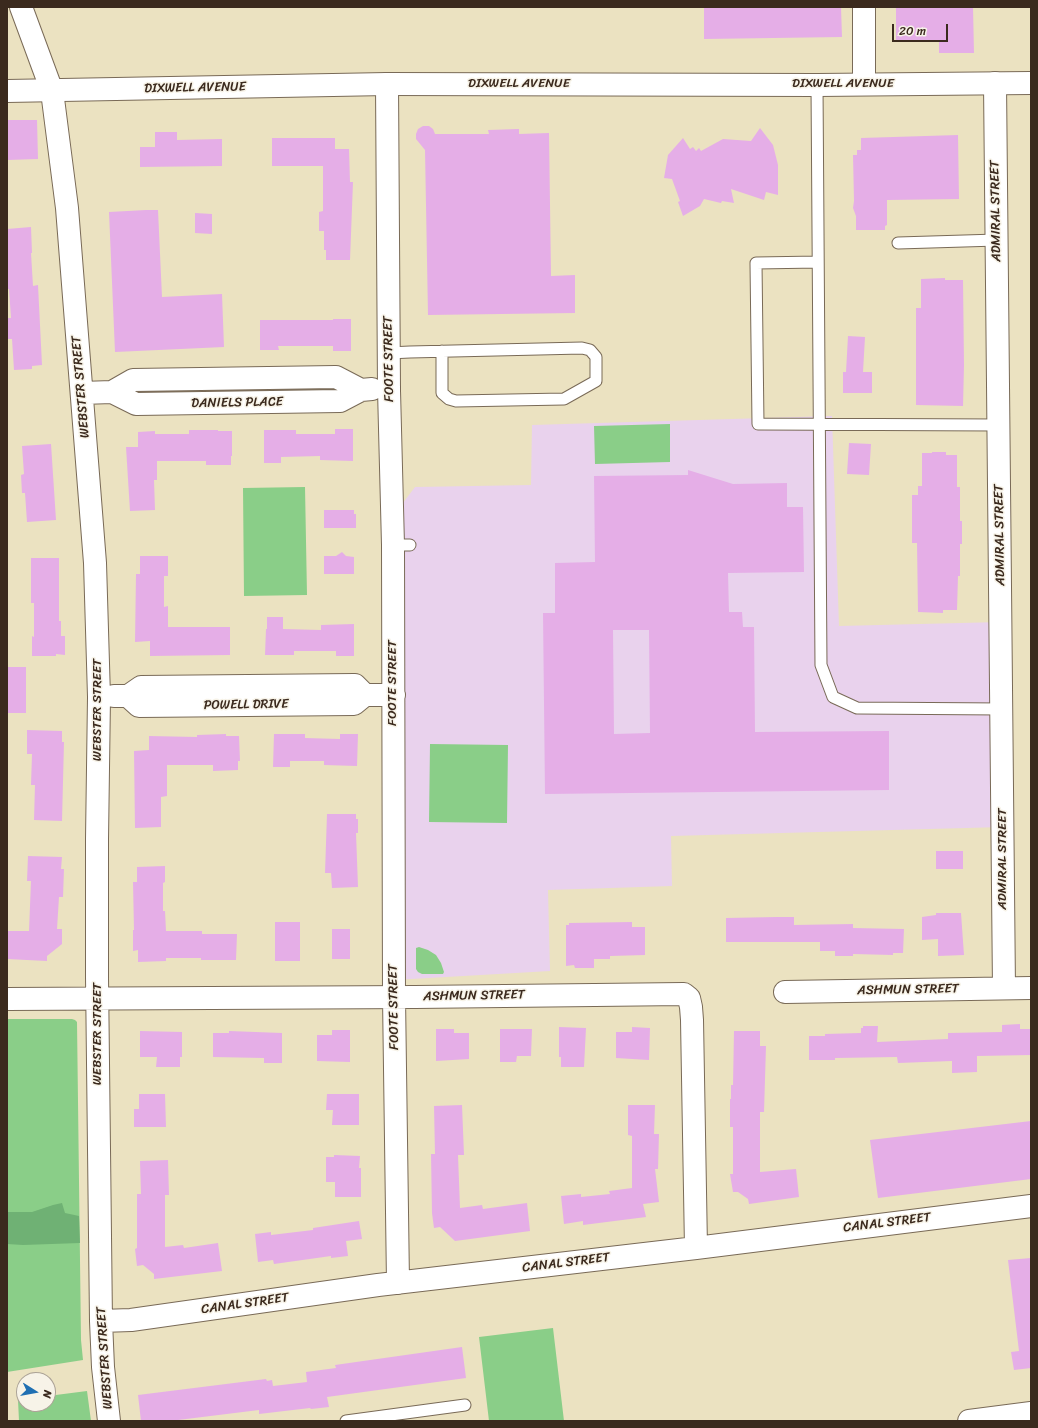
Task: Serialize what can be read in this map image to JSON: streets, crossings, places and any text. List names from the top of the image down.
{
  "streets": {
    "street": [
      "DIXWELL AVENUE",
      "ADMIRAL STREET",
      "FOOTE STREET",
      "WEBSTER STREET",
      "DANIELS PLACE",
      "POWELL DRIVE",
      "ASHMUN STREET",
      "CANAL STREET"
    ]
  },
  "crossings": [
    ["DIXWELL AVENUE", "ADMIRAL STREET"],
    ["DIXWELL AVENUE", "FOOTE STREET"],
    ["DIXWELL AVENUE", "WEBSTER STREET"],
    ["ADMIRAL STREET", "ASHMUN STREET"],
    ["FOOTE STREET", "DANIELS PLACE"],
    ["FOOTE STREET", "POWELL DRIVE"],
    ["FOOTE STREET", "ASHMUN STREET"],
    ["FOOTE STREET", "CANAL STREET"],
    ["WEBSTER STREET", "DANIELS PLACE"],
    ["WEBSTER STREET", "POWELL DRIVE"],
    ["WEBSTER STREET", "ASHMUN STREET"],
    ["WEBSTER STREET", "CANAL STREET"],
    ["ASHMUN STREET", "CANAL STREET"]
  ],
  "scale_bar": "20 m",
  "north": "right"
}
